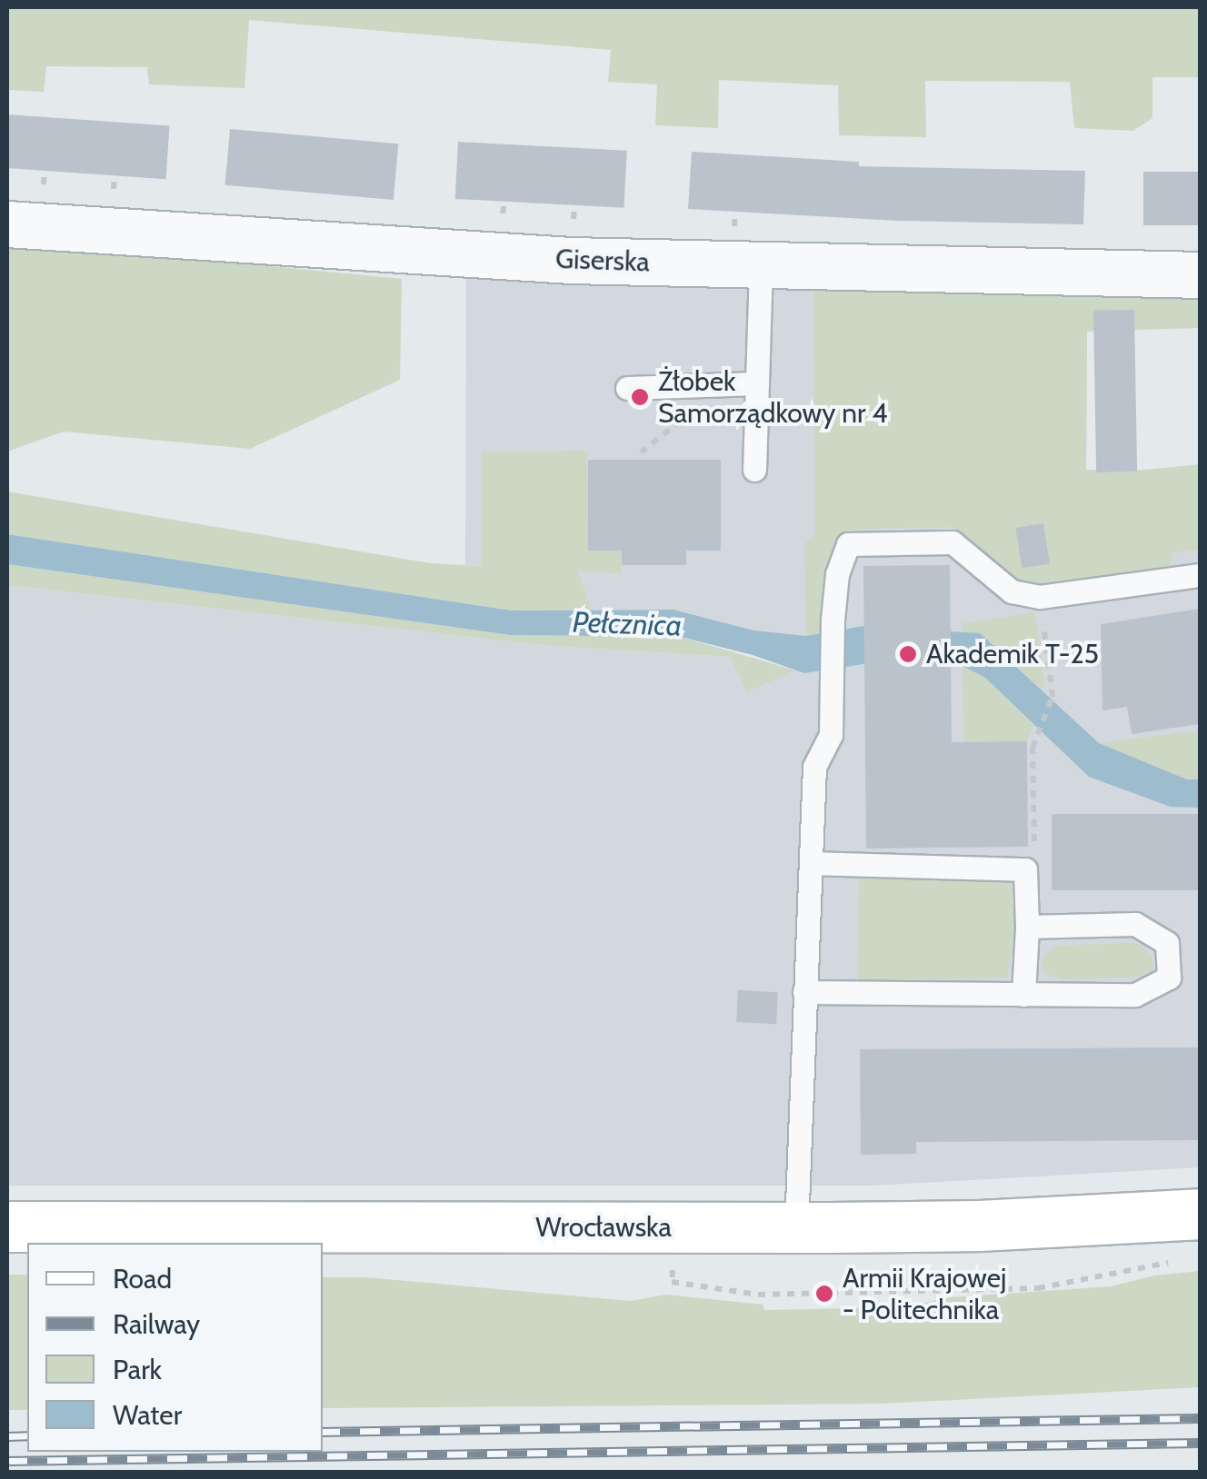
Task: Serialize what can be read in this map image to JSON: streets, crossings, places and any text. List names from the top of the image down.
{
  "streets": {
    "main road": ["Wrocławska"],
    "street": ["Giserska"]
  },
  "water": ["Pełcznica"],
  "places": ["Żłobek Samorządkowy nr 4", "Akademik T-25", "Armii Krajowej - Politechnika"],
  "legend": [
    "Road",
    "Railway",
    "Park",
    "Water"
  ]
}
